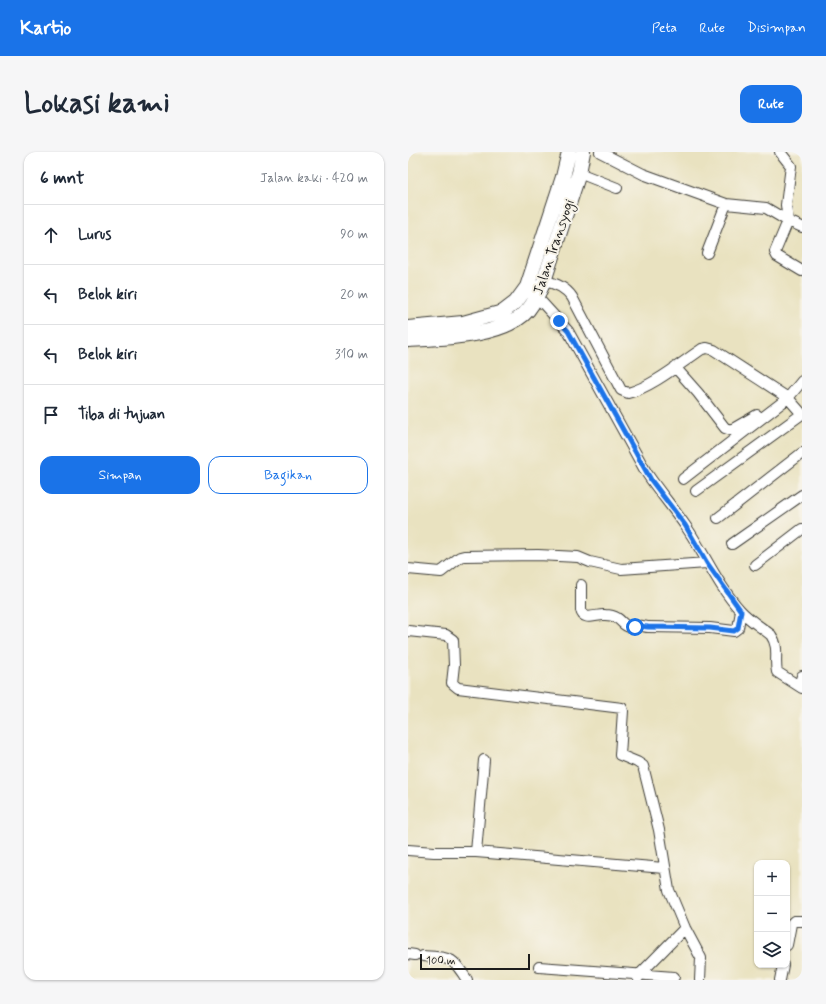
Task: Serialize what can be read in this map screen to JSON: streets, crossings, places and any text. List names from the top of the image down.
{
  "streets": {
    "highway": ["Jalan Transyogi"]
  },
  "scale_bar": "100 m",
  "page": {
    "header": "Kartio",
    "nav": ["Peta", "Rute", "Disimpan"],
    "buttons": [
      "Rute",
      ["Simpan", "Bagikan"]
    ],
    "title": "Lokasi kami",
    "heading": ["6 mnt", "Jalan kaki · 420 m"],
    "list": [
      ["Lurus", "90 m"],
      ["Belok kiri", "20 m"],
      ["Belok kiri", "310 m"],
      "Tiba di tujuan"
    ],
    "map_buttons": ["+", "−"],
    "scale": "100 m"
  }
}
